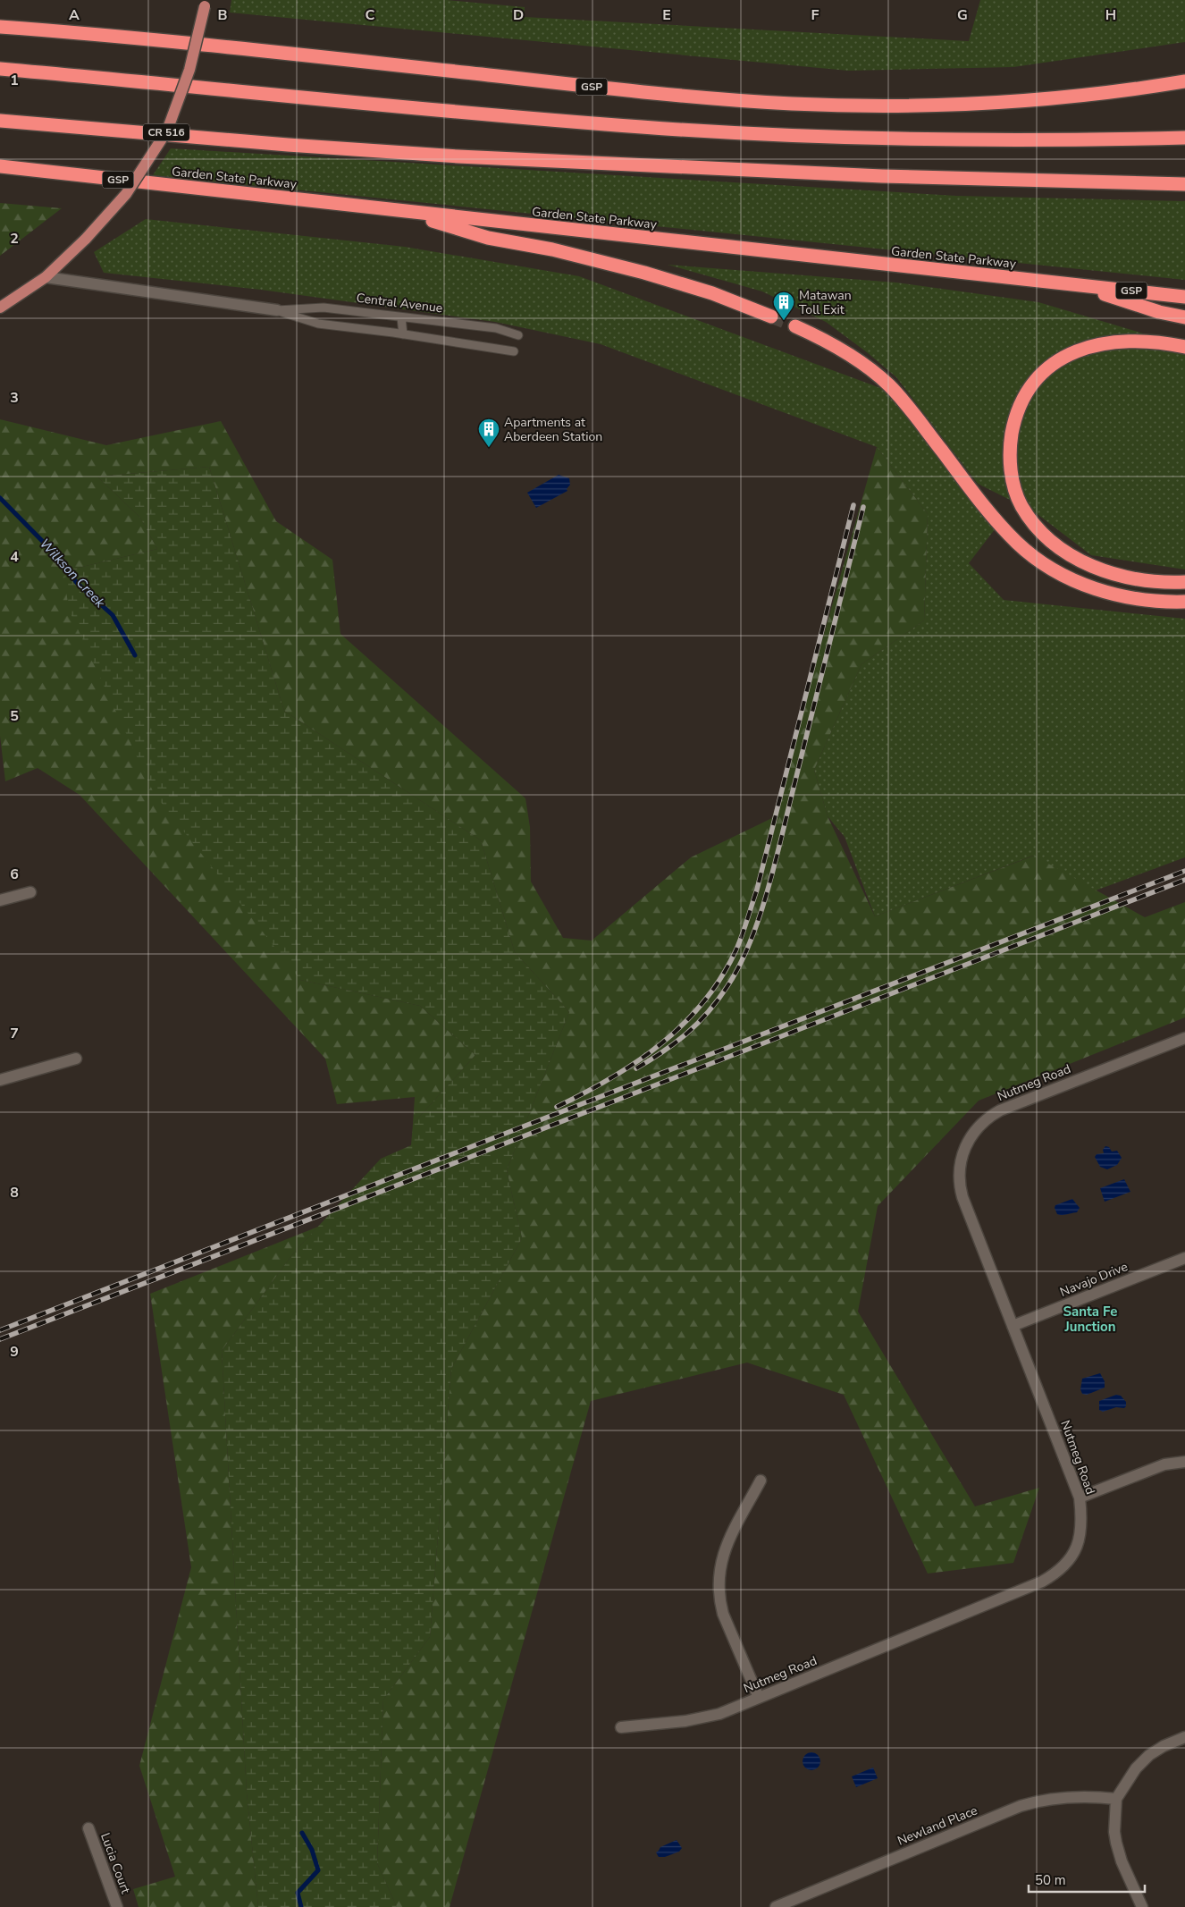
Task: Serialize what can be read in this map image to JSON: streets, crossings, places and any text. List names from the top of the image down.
{
  "streets": {
    "highway": ["GSP", "Garden State Parkway"],
    "main road": ["CR 516"],
    "street": [
      "Central Avenue",
      "Nutmeg Road",
      "Navajo Drive",
      "Newland Place",
      "Lucia Court"
    ]
  },
  "crossings": [
    ["CR 516", "Central Avenue"],
    ["Nutmeg Road", "Navajo Drive"]
  ],
  "districts": ["Santa Fe Junction"],
  "water": ["Wilkson Creek"],
  "places": {
    "building": ["Matawan Toll Exit", "Apartments at Aberdeen Station"]
  },
  "scale_bar": "50 m",
  "grid": {
    "columns": [
      "A",
      "B",
      "C",
      "D",
      "E",
      "F",
      "G",
      "H"
    ],
    "rows": [
      "1",
      "2",
      "3",
      "4",
      "5",
      "6",
      "7",
      "8",
      "9"
    ]
  }
}
